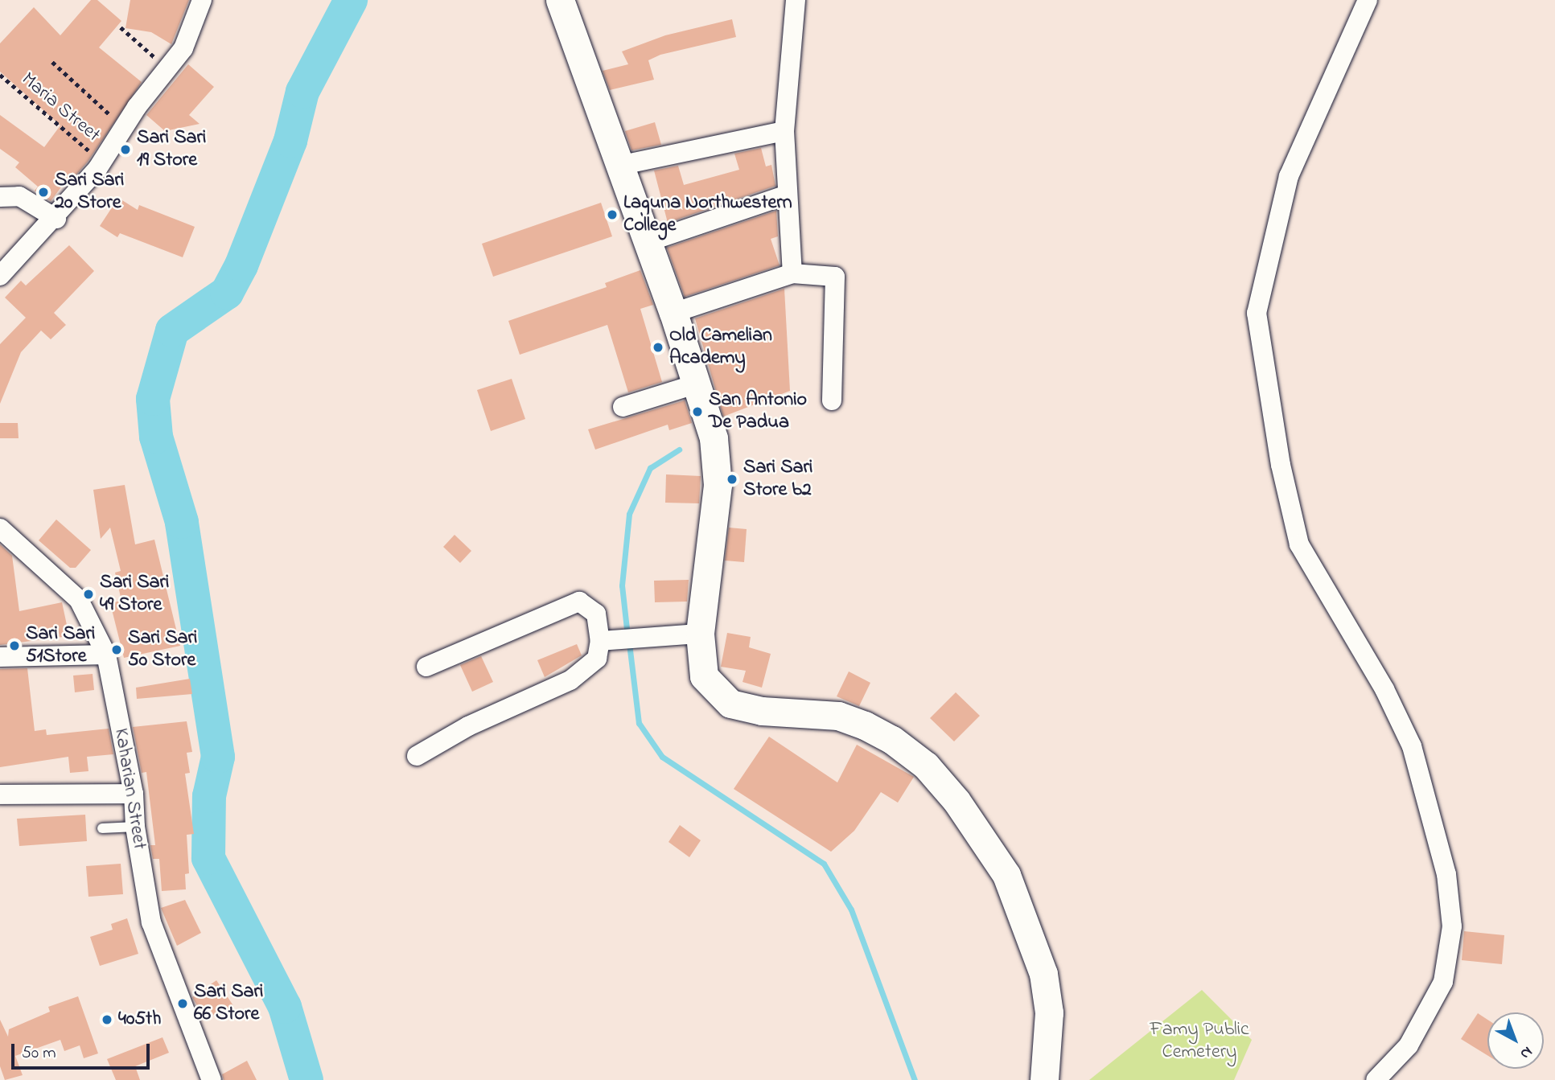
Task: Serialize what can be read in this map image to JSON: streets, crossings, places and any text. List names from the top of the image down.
{
  "streets": {
    "street": ["Kaharian Street"],
    "path": ["Maria Street"]
  },
  "parks": ["Famy Public Cemetery"],
  "places": [
    "Sari Sari 19 Store",
    "Sari Sari 20 Store",
    "Laguna Northwestern College",
    "Old Camelian Academy",
    "San Antonio De Padua",
    "Sari Sari Store b2",
    "Sari Sari 49 Store",
    "Sari Sari 51Store",
    "Sari Sari 50 Store",
    "Sari Sari 66 Store",
    "405th"
  ],
  "scale_bar": "50 m",
  "north": "bottom right"
}
